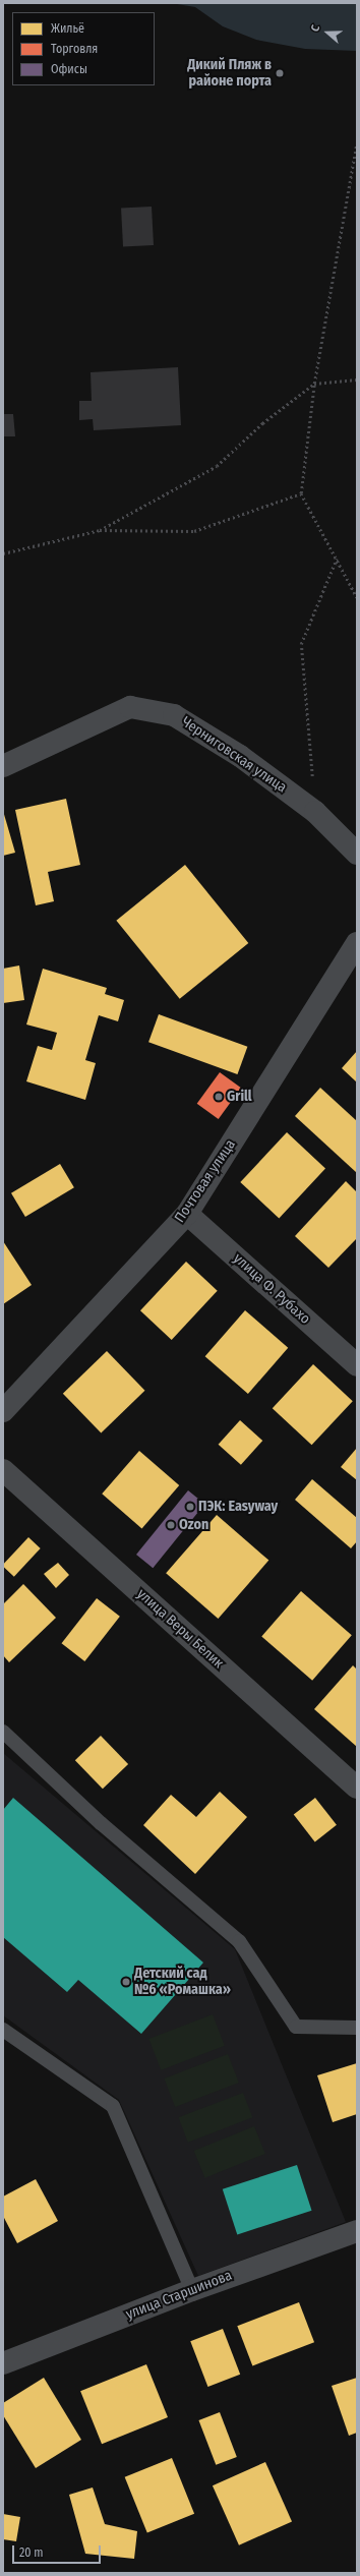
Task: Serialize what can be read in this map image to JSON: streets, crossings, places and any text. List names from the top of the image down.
{
  "streets": {
    "street": [
      "Черниговская улица",
      "Почтовая улица",
      "улица Ф. Рубахо",
      "улица Веры Белик",
      "улица Старшинова"
    ]
  },
  "crossings": [
    ["Почтовая улица", "улица Ф. Рубахо"]
  ],
  "places": [
    "Дикий Пляж в районе порта",
    "Grill",
    "ПЭК: Easyway",
    "Ozon",
    "Детский сад №6 «Ромашка»"
  ],
  "legend": ["Жильё", "Торговля", "Офисы"],
  "scale_bar": "20 m",
  "north": "left"
}
